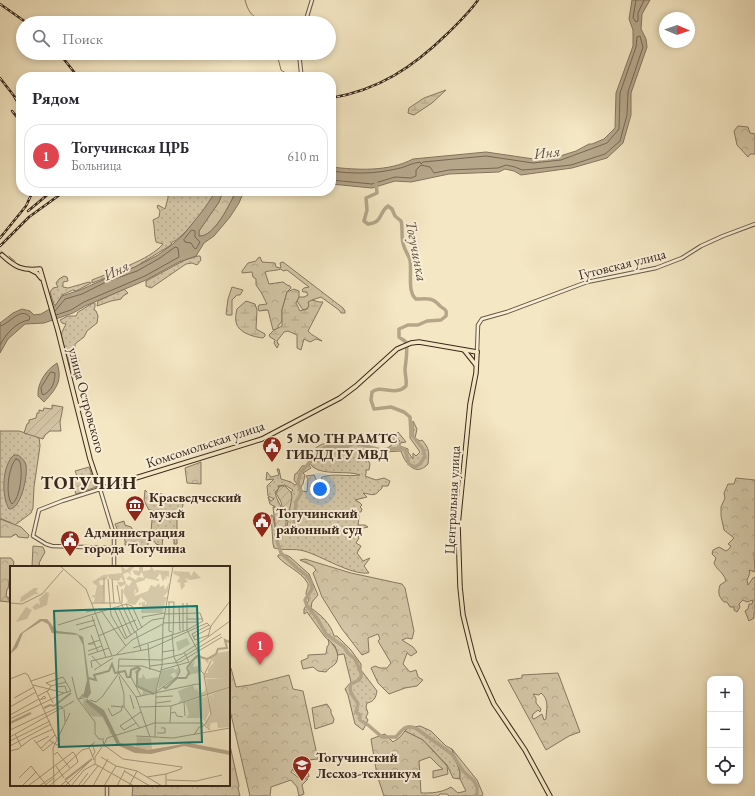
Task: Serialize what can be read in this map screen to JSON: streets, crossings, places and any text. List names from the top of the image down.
{
  "streets": {
    "main road": ["улица Островского", "Комсомольская улица", "Центральная улица"],
    "street": ["Гутовская улица"]
  },
  "crossings": [
    ["Гутовская улица", "Центральная улица"],
    ["улица Островского", "Комсомольская улица"]
  ],
  "districts": ["ТОГУЧИН"],
  "water": ["Иня", "Тогучинка"],
  "places": {
    "public building": ["5 МО ТН РАМТС ГИБДД ГУ МВД", "Тогучинский районный суд", "Администрация города Тогучина"],
    "museum": ["Краеведческий музей"],
    "school or university": ["Тогучинский Лесхоз-техникум"]
  },
  "north": "right",
  "page": {
    "search": "Поиск",
    "heading": "Рядом",
    "list": [
      {
        "mark": "1",
        "name": "Тогучинская ЦРБ",
        "note": "Больница",
        "value": "610 m"
      }
    ],
    "pins": "1",
    "map_buttons": ["+", "−"]
  }
}
